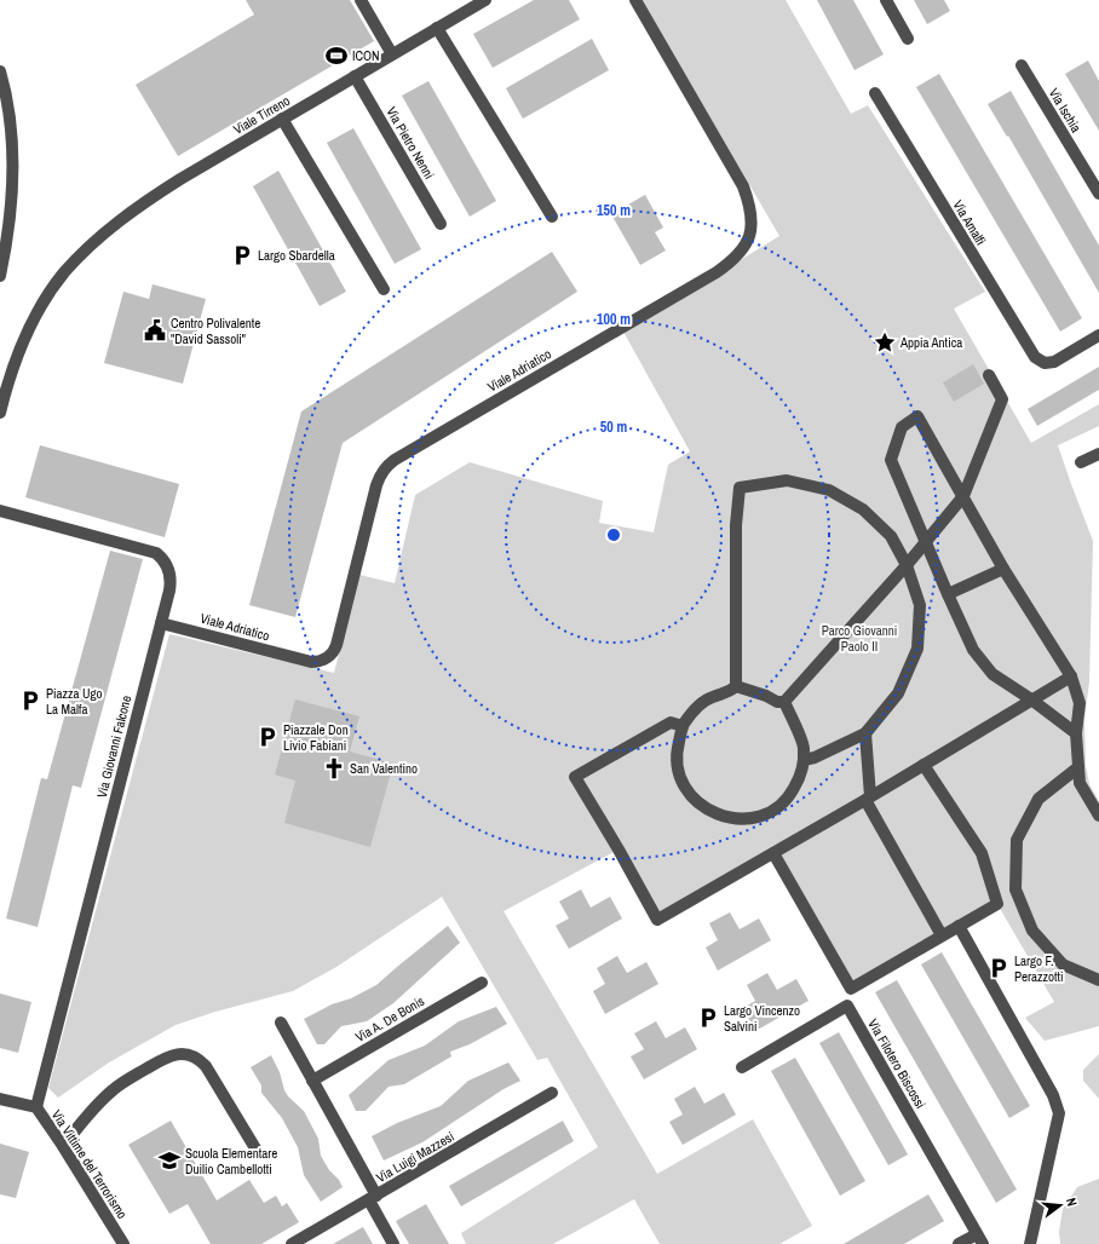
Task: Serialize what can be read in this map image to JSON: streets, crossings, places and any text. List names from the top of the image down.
{
  "streets": {
    "street": [
      "Via Ischia",
      "Viale Tirreno",
      "Via Pietro Nenni",
      "Via Amalfi",
      "Viale Adriatico",
      "Via Giovanni Falcone",
      "Via A. De Bonis",
      "Via Filotero Biscossi",
      "Via Luigi Mazzesi",
      "Via Vittime del Terrorismo"
    ]
  },
  "crossings": [
    ["Viale Tirreno", "Via Pietro Nenni"],
    ["Viale Adriatico", "Via Giovanni Falcone"],
    ["Via Giovanni Falcone", "Via Vittime del Terrorismo"]
  ],
  "parks": ["Parco Giovanni Paolo II"],
  "places": {
    "sports": ["ICON"],
    "parking": [
      "Largo Sbardella",
      "Piazza Ugo La Malfa",
      "Piazzale Don Livio Fabiani",
      "Largo F. Perazzotti",
      "Largo Vincenzo Salvini"
    ],
    "public building": ["Centro Polivalente \"David Sassoli\""],
    "place": ["Appia Antica"],
    "church": ["San Valentino"],
    "school or university": ["Scuola Elementare Duilio Cambellotti"]
  },
  "north": "right",
  "rings": ["150 m", "100 m", "50 m"]
}
